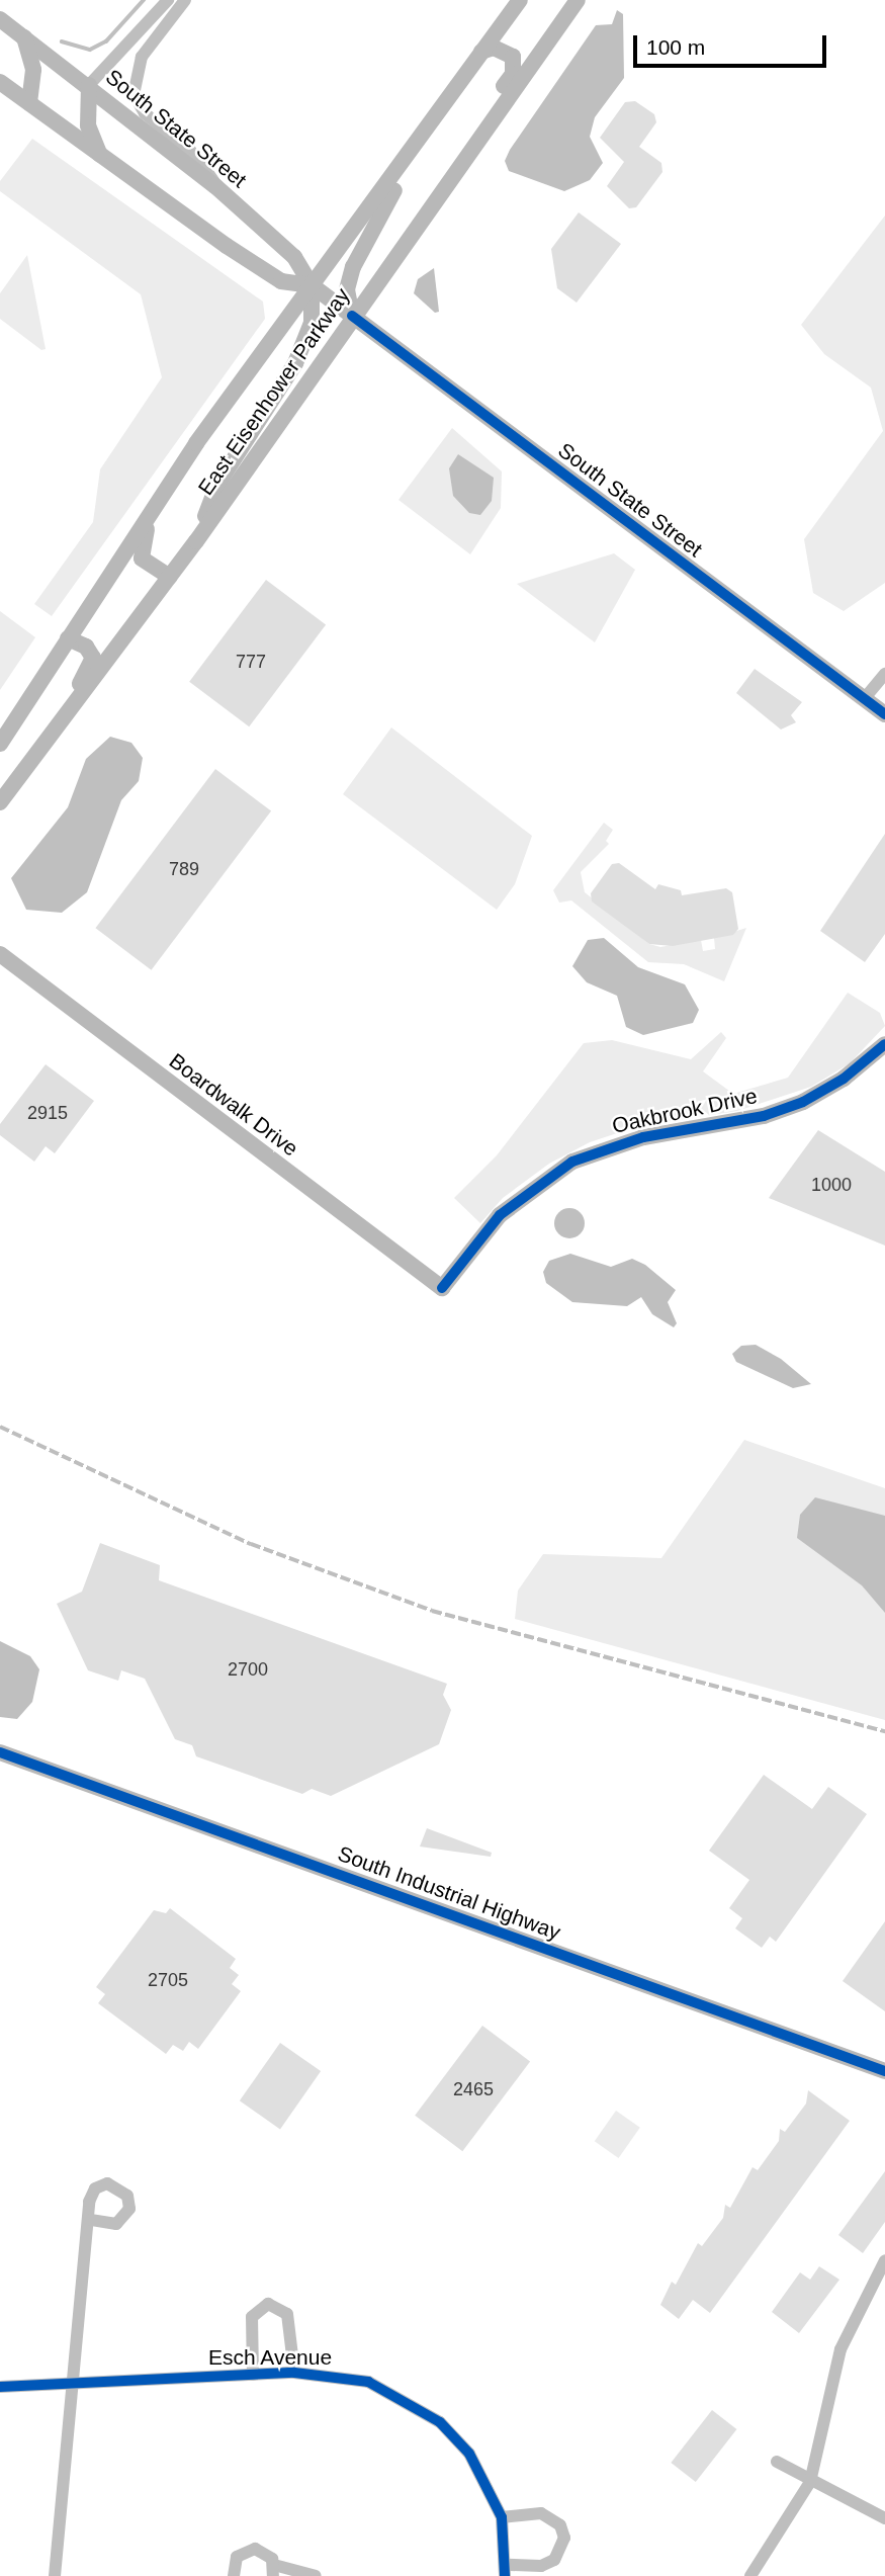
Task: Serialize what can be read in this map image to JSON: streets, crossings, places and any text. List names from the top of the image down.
{
  "streets": {
    "main road": [
      "South State Street",
      "East Eisenhower Parkway",
      "Boardwalk Drive",
      "Oakbrook Drive",
      "South Industrial Highway"
    ],
    "street": ["Esch Avenue"]
  },
  "crossings": [
    ["South State Street", "East Eisenhower Parkway"],
    ["Boardwalk Drive", "Oakbrook Drive"]
  ],
  "house_numbers": [
    "777",
    "789",
    "2915",
    "1000",
    "2700",
    "2705",
    "2465"
  ],
  "scale_bar": "100 m"
}
